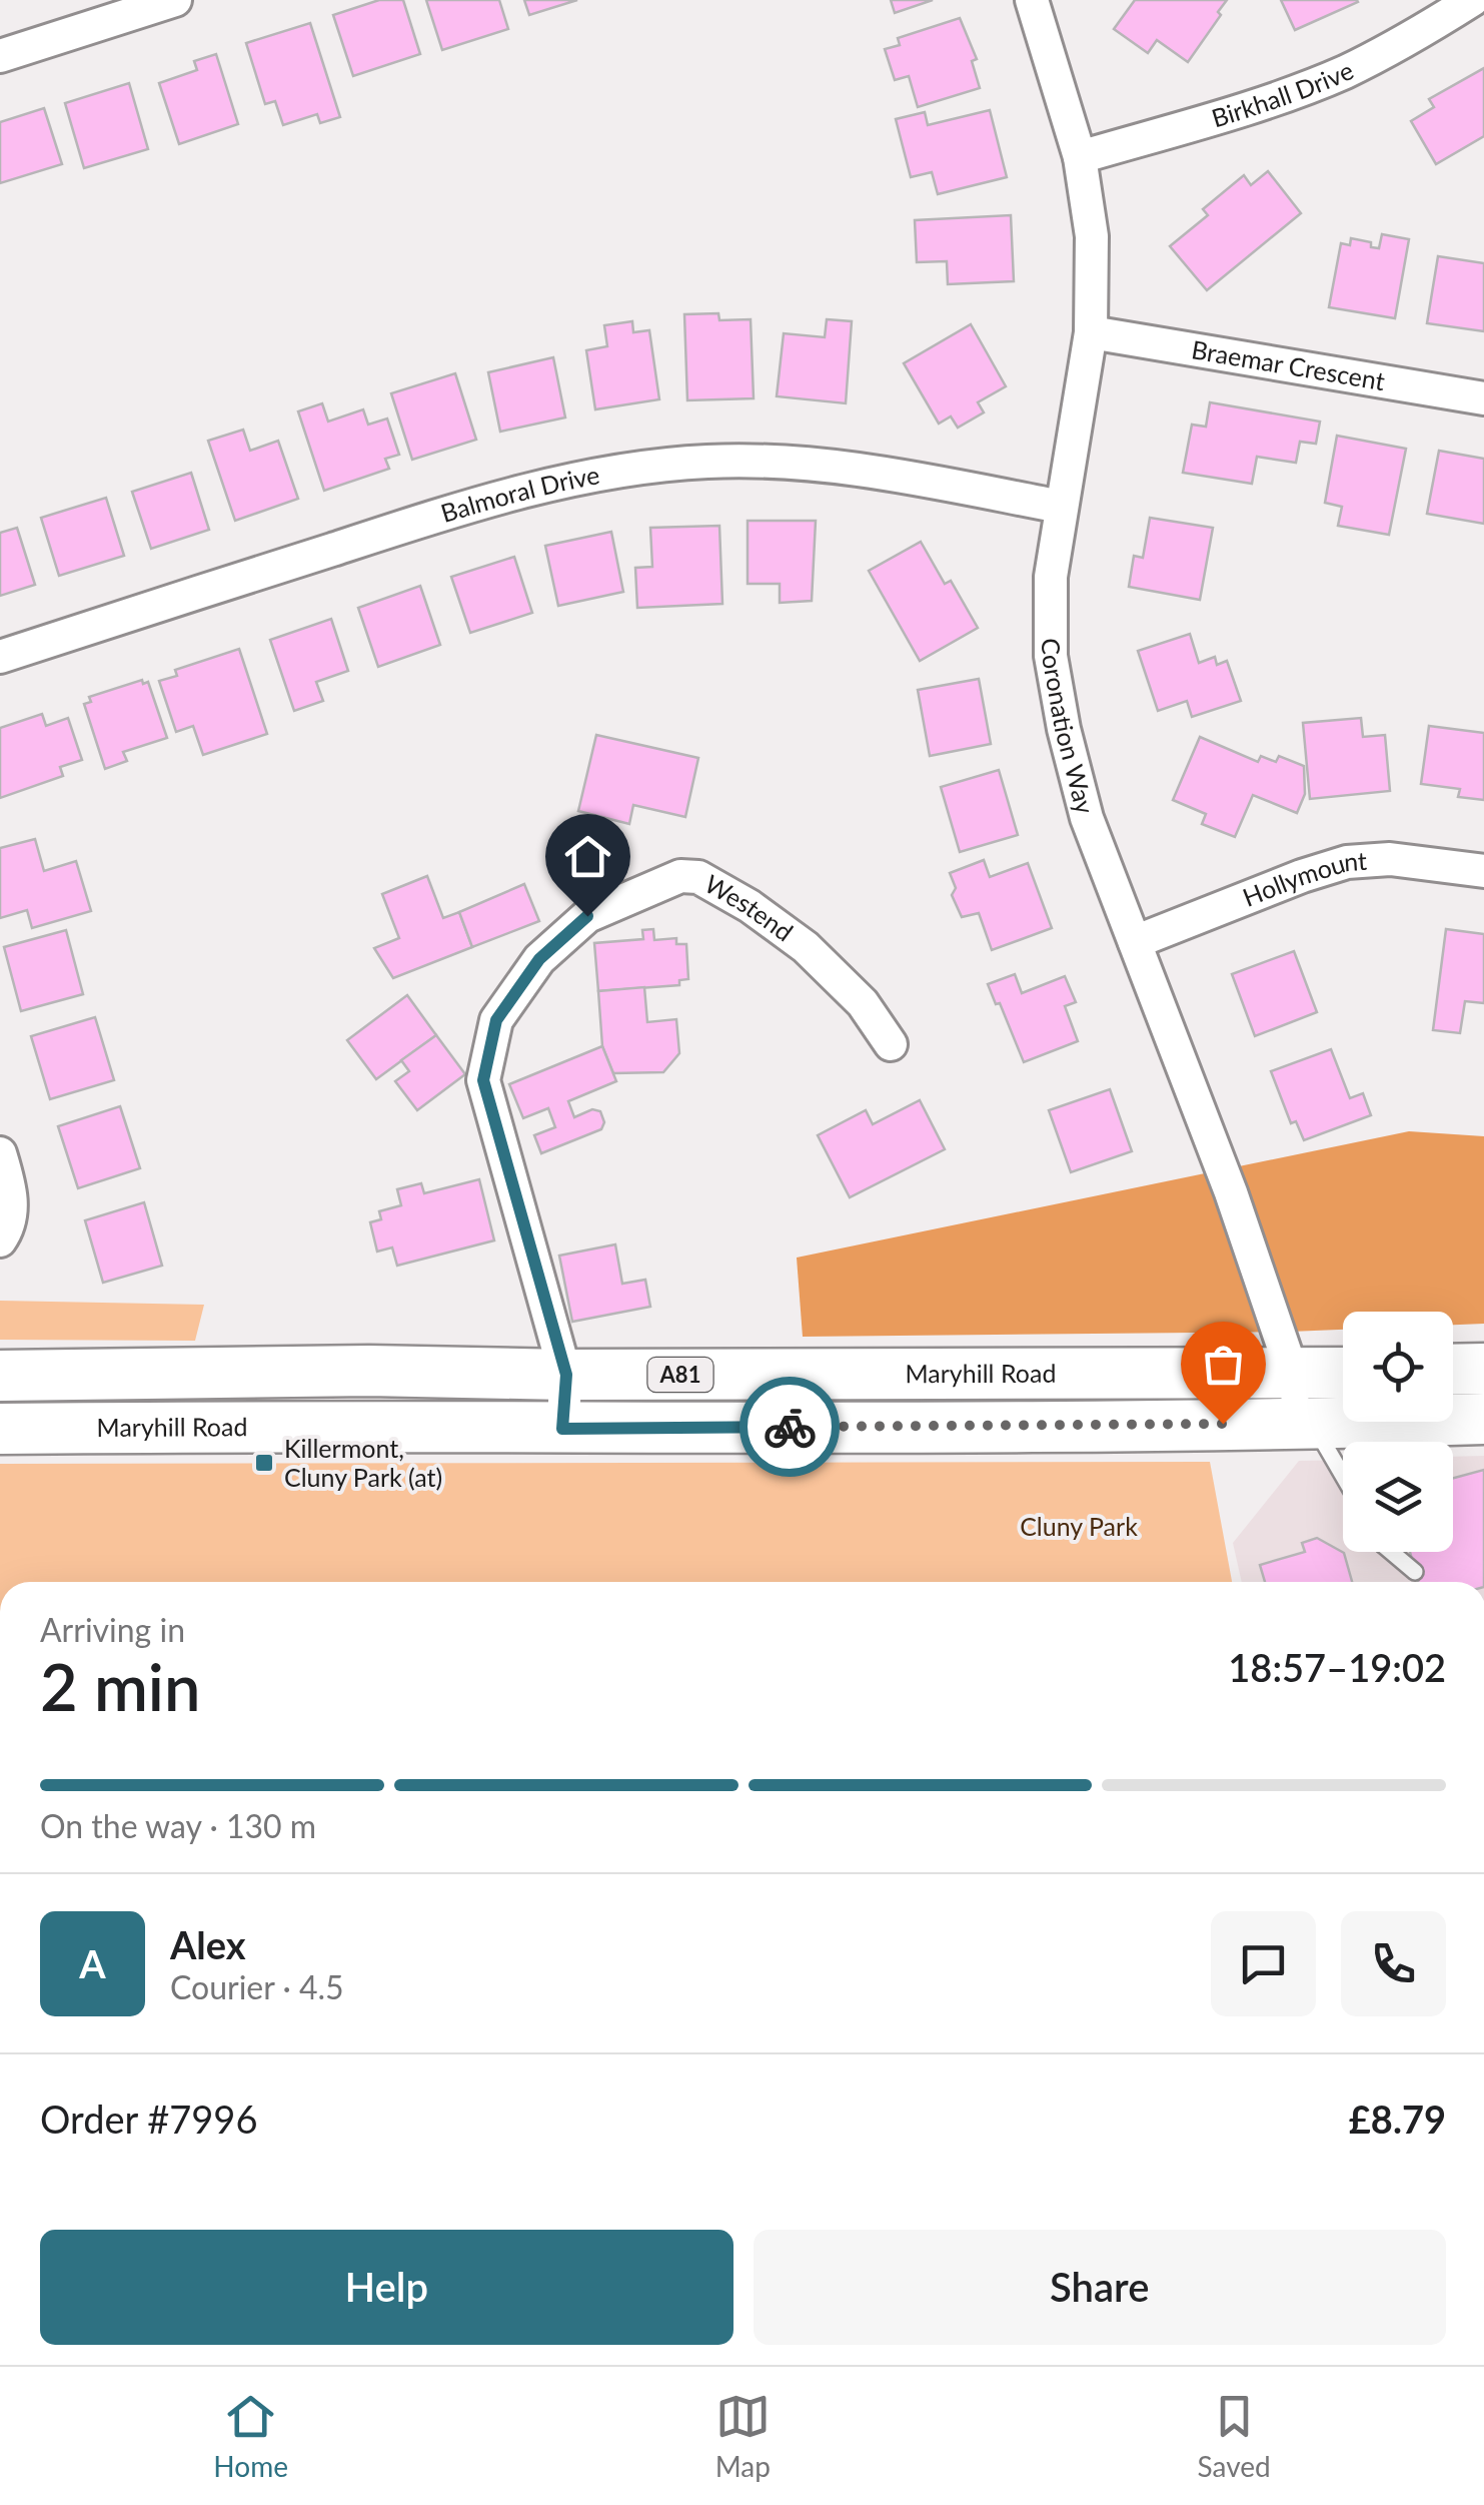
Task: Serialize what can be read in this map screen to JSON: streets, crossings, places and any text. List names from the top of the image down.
{
  "streets": {
    "main road": ["A81", "Maryhill Road"],
    "street": [
      "Birkhall Drive",
      "Braemar Crescent",
      "Balmoral Drive",
      "Coronation Way",
      "Hollymount",
      "Westend"
    ]
  },
  "crossings": [
    ["Birkhall Drive", "Coronation Way"],
    ["Braemar Crescent", "Coronation Way"],
    ["Balmoral Drive", "Coronation Way"],
    ["Coronation Way", "Hollymount"],
    ["Coronation Way", "Maryhill Road"],
    ["Westend", "Maryhill Road"]
  ],
  "parks": ["Cluny Park"],
  "places": {
    "transit": ["Killermont, Cluny Park (at)"]
  },
  "page": {
    "heading": ["2 min", "Arriving in", "18:57–19:02"],
    "panel": [
      "Alex",
      "Courier · 4.5",
      "Order #7996",
      "£8.79"
    ],
    "bar": "On the way · 130 m",
    "round": "A",
    "buttons": ["Help", "Share"],
    "tabs": ["Home", "Map", "Saved"]
  }
}
